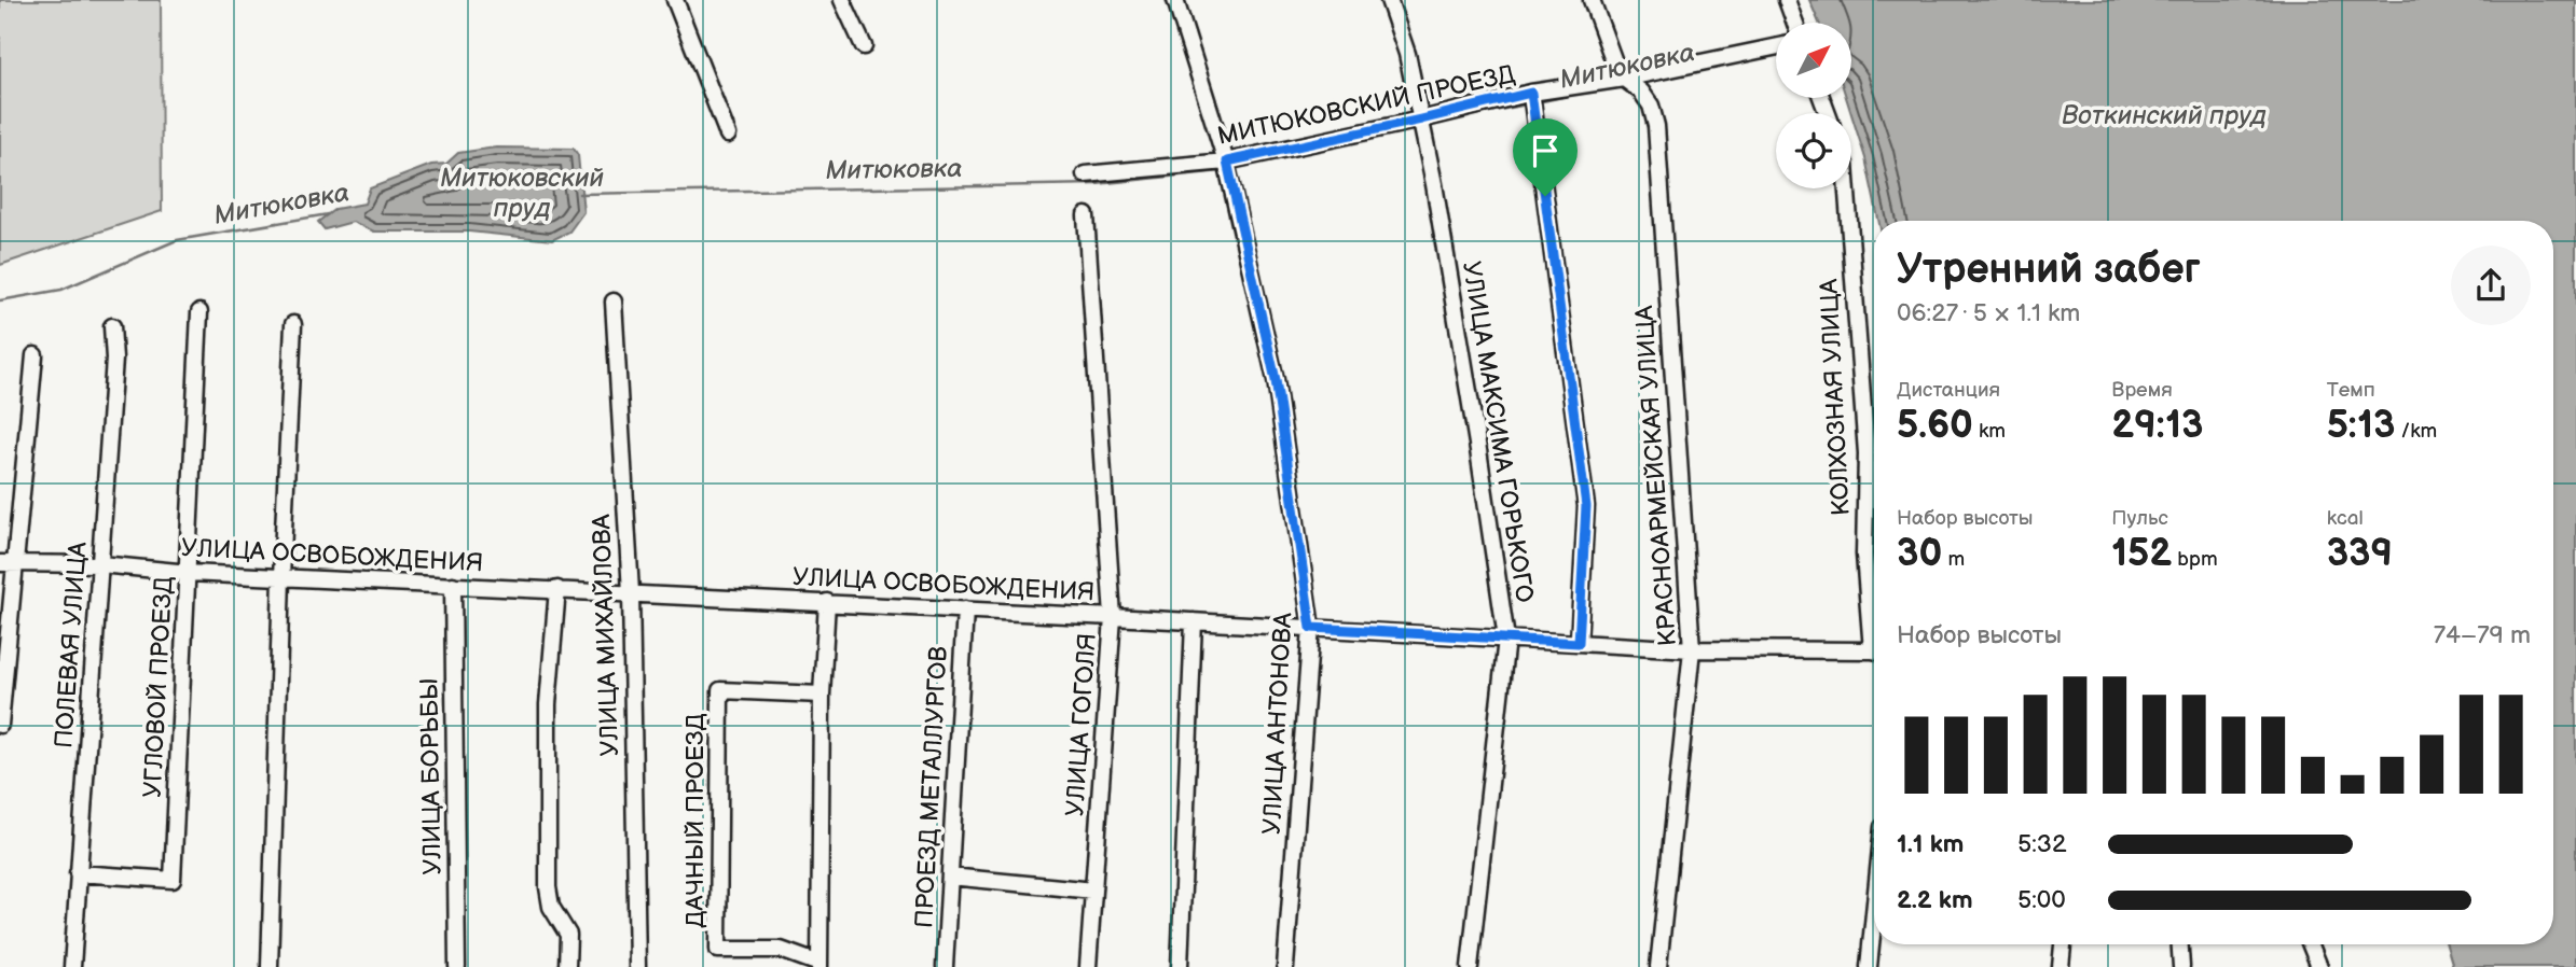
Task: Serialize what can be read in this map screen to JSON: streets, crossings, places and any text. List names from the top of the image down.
{
  "streets": {
    "street": [
      "МИТЮКОВСКИЙ ПРОЕЗД",
      "КОЛХОЗНАЯ УЛИЦА",
      "УЛИЦА МАКСИМА ГОРЬКОГО",
      "КРАСНОАРМЕЙСКАЯ УЛИЦА",
      "УЛИЦА ОСВОБОЖДЕНИЯ",
      "УЛИЦА МИХАЙЛОВА",
      "ПОЛЕВАЯ УЛИЦА",
      "УГЛОВОЙ ПРОЕЗД",
      "УЛИЦА АНТОНОВА",
      "УЛИЦА ГОГОЛЯ",
      "УЛИЦА БОРЬБЫ",
      "ПРОЕЗД МЕТАЛЛУРГОВ",
      "ДАЧНЫЙ ПРОЕЗД"
    ]
  },
  "crossings": [
    ["МИТЮКОВСКИЙ ПРОЕЗД", "УЛИЦА МАКСИМА ГОРЬКОГО"],
    ["МИТЮКОВСКИЙ ПРОЕЗД", "КРАСНОАРМЕЙСКАЯ УЛИЦА"],
    ["МИТЮКОВСКИЙ ПРОЕЗД", "УЛИЦА АНТОНОВА"],
    ["УЛИЦА МАКСИМА ГОРЬКОГО", "УЛИЦА ОСВОБОЖДЕНИЯ"],
    ["КРАСНОАРМЕЙСКАЯ УЛИЦА", "УЛИЦА ОСВОБОЖДЕНИЯ"],
    ["УЛИЦА ОСВОБОЖДЕНИЯ", "УЛИЦА МИХАЙЛОВА"],
    ["УЛИЦА ОСВОБОЖДЕНИЯ", "ПОЛЕВАЯ УЛИЦА"],
    ["УЛИЦА ОСВОБОЖДЕНИЯ", "УГЛОВОЙ ПРОЕЗД"],
    ["УЛИЦА ОСВОБОЖДЕНИЯ", "УЛИЦА АНТОНОВА"],
    ["УЛИЦА ОСВОБОЖДЕНИЯ", "УЛИЦА ГОГОЛЯ"],
    ["УЛИЦА ОСВОБОЖДЕНИЯ", "УЛИЦА БОРЬБЫ"],
    ["УЛИЦА ОСВОБОЖДЕНИЯ", "ПРОЕЗД МЕТАЛЛУРГОВ"],
    ["ПОЛЕВАЯ УЛИЦА", "УГЛОВОЙ ПРОЕЗД"]
  ],
  "water": ["Митюковка", "Воткинский пруд", "Митюковский пруд"],
  "north": "top right",
  "page": {
    "heading": ["Утренний забег", "06:27 · 5 × 1.1 km"],
    "stats": [
      ["Дистанция", "5.60 km"],
      ["Время", "29:13"],
      ["Темп", "5:13 /km"],
      ["Набор высоты", "30 m"],
      ["Пульс", "152 bpm"],
      ["kcal", "339"]
    ],
    "chart": ["Набор высоты", "74–79 m"],
    "list": [
      {
        "name": "1.1 km",
        "note": "5:32"
      },
      {
        "name": "2.2 km",
        "note": "5:00"
      }
    ]
  }
}
